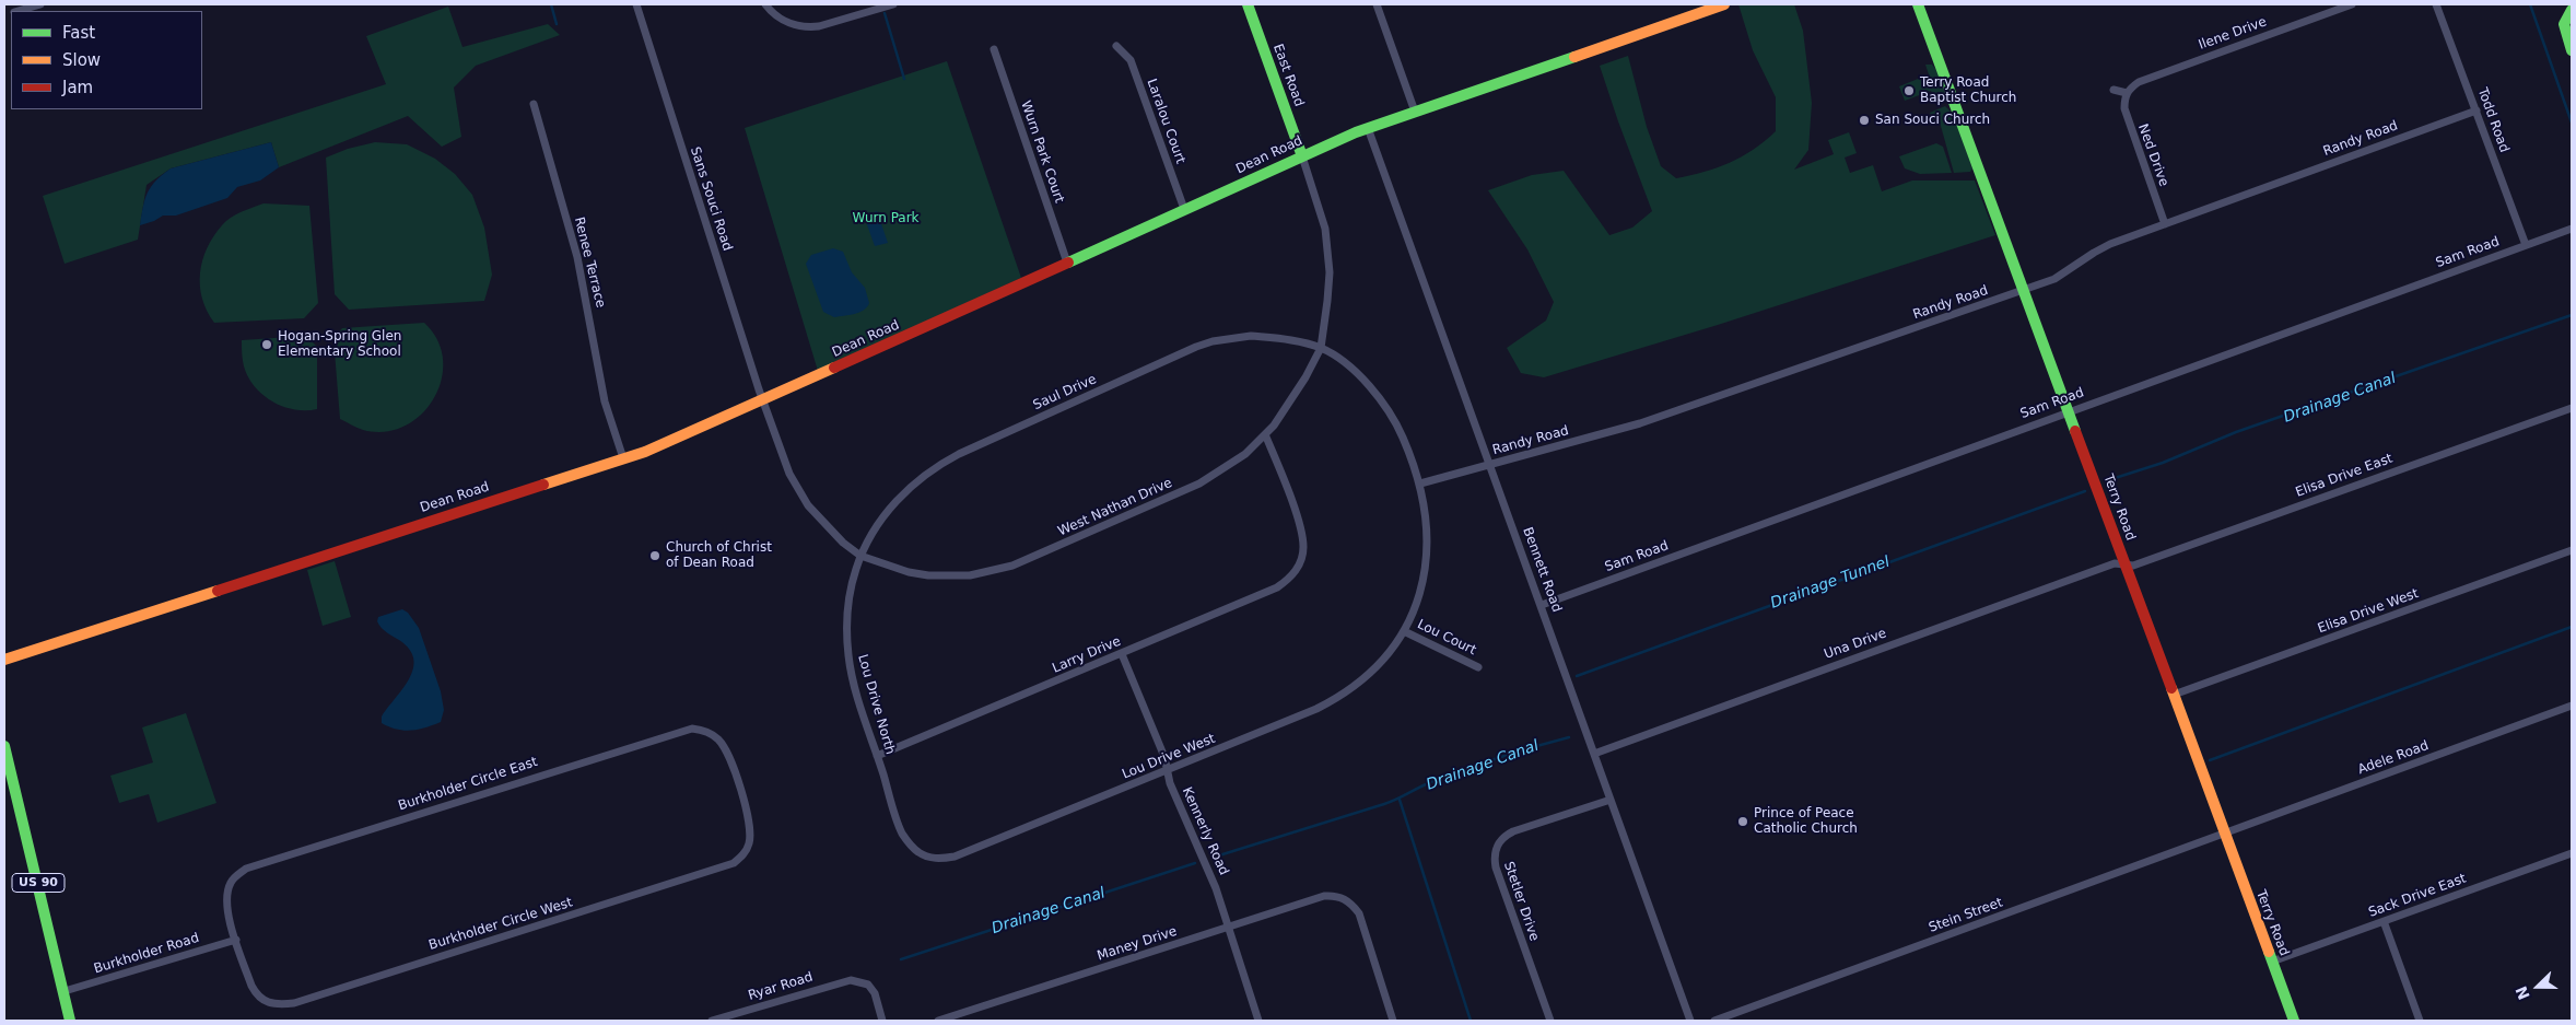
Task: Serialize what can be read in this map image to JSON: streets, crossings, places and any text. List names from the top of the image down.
{
  "streets": {
    "main road": [
      "East Road",
      "Dean Road",
      "Terry Road",
      "US 90"
    ],
    "street": [
      "Ilene Drive",
      "Todd Road",
      "Laralou Court",
      "Randy Road",
      "Wurn Park Court",
      "Ned Drive",
      "Sans Souci Road",
      "Sam Road",
      "Renee Terrace",
      "Saul Drive",
      "Elisa Drive East",
      "West Nathan Drive",
      "Bennett Road",
      "Elisa Drive West",
      "Lou Court",
      "Una Drive",
      "Larry Drive",
      "Lou Drive North",
      "Lou Drive West",
      "Adele Road",
      "Burkholder Circle East",
      "Kennerly Road",
      "Sack Drive East",
      "Stetler Drive",
      "Stein Street",
      "Burkholder Circle West",
      "Maney Drive",
      "Burkholder Road",
      "Ryar Road"
    ]
  },
  "crossings": [
    ["Ilene Drive", "Ned Drive"],
    ["East Road", "Dean Road"],
    ["East Road", "West Nathan Drive"],
    ["Todd Road", "Randy Road"],
    ["Todd Road", "Sam Road"],
    ["Laralou Court", "Dean Road"],
    ["Randy Road", "Ned Drive"],
    ["Randy Road", "Terry Road"],
    ["Randy Road", "Bennett Road"],
    ["Randy Road", "Lou Drive West"],
    ["Wurn Park Court", "Dean Road"],
    ["Dean Road", "Sans Souci Road"],
    ["Dean Road", "Renee Terrace"],
    ["Dean Road", "West Nathan Drive"],
    ["Dean Road", "Bennett Road"],
    ["Sans Souci Road", "Saul Drive"],
    ["Sans Souci Road", "West Nathan Drive"],
    ["Sans Souci Road", "Lou Drive North"],
    ["Sam Road", "Terry Road"],
    ["Sam Road", "Bennett Road"],
    ["Saul Drive", "West Nathan Drive"],
    ["Saul Drive", "Lou Drive North"],
    ["Saul Drive", "Lou Drive West"],
    ["Elisa Drive East", "Terry Road"],
    ["Elisa Drive East", "Una Drive"],
    ["West Nathan Drive", "Larry Drive"],
    ["West Nathan Drive", "Lou Drive North"],
    ["West Nathan Drive", "Lou Drive West"],
    ["Terry Road", "Elisa Drive West"],
    ["Terry Road", "Una Drive"],
    ["Terry Road", "Adele Road"],
    ["Terry Road", "Sack Drive East"],
    ["Terry Road", "Stein Street"],
    ["Bennett Road", "Una Drive"],
    ["Bennett Road", "Stetler Drive"],
    ["Lou Court", "Lou Drive West"],
    ["Larry Drive", "Lou Drive North"],
    ["Larry Drive", "Kennerly Road"],
    ["Lou Drive North", "Lou Drive West"],
    ["Lou Drive West", "Kennerly Road"],
    ["Adele Road", "Stein Street"],
    ["Burkholder Circle East", "Burkholder Circle West"],
    ["Burkholder Circle East", "Burkholder Road"],
    ["Kennerly Road", "Maney Drive"],
    ["US 90", "Burkholder Road"],
    ["Burkholder Circle West", "Burkholder Road"]
  ],
  "water": ["Drainage Canal", "Drainage Tunnel"],
  "parks": ["Wurn Park"],
  "places": [
    "Terry Road Baptist Church",
    "San Souci Church",
    "Hogan-Spring Glen Elementary School",
    "Church of Christ of Dean Road",
    "Prince of Peace Catholic Church"
  ],
  "legend": ["Fast", "Slow", "Jam"],
  "north": "left"
}
